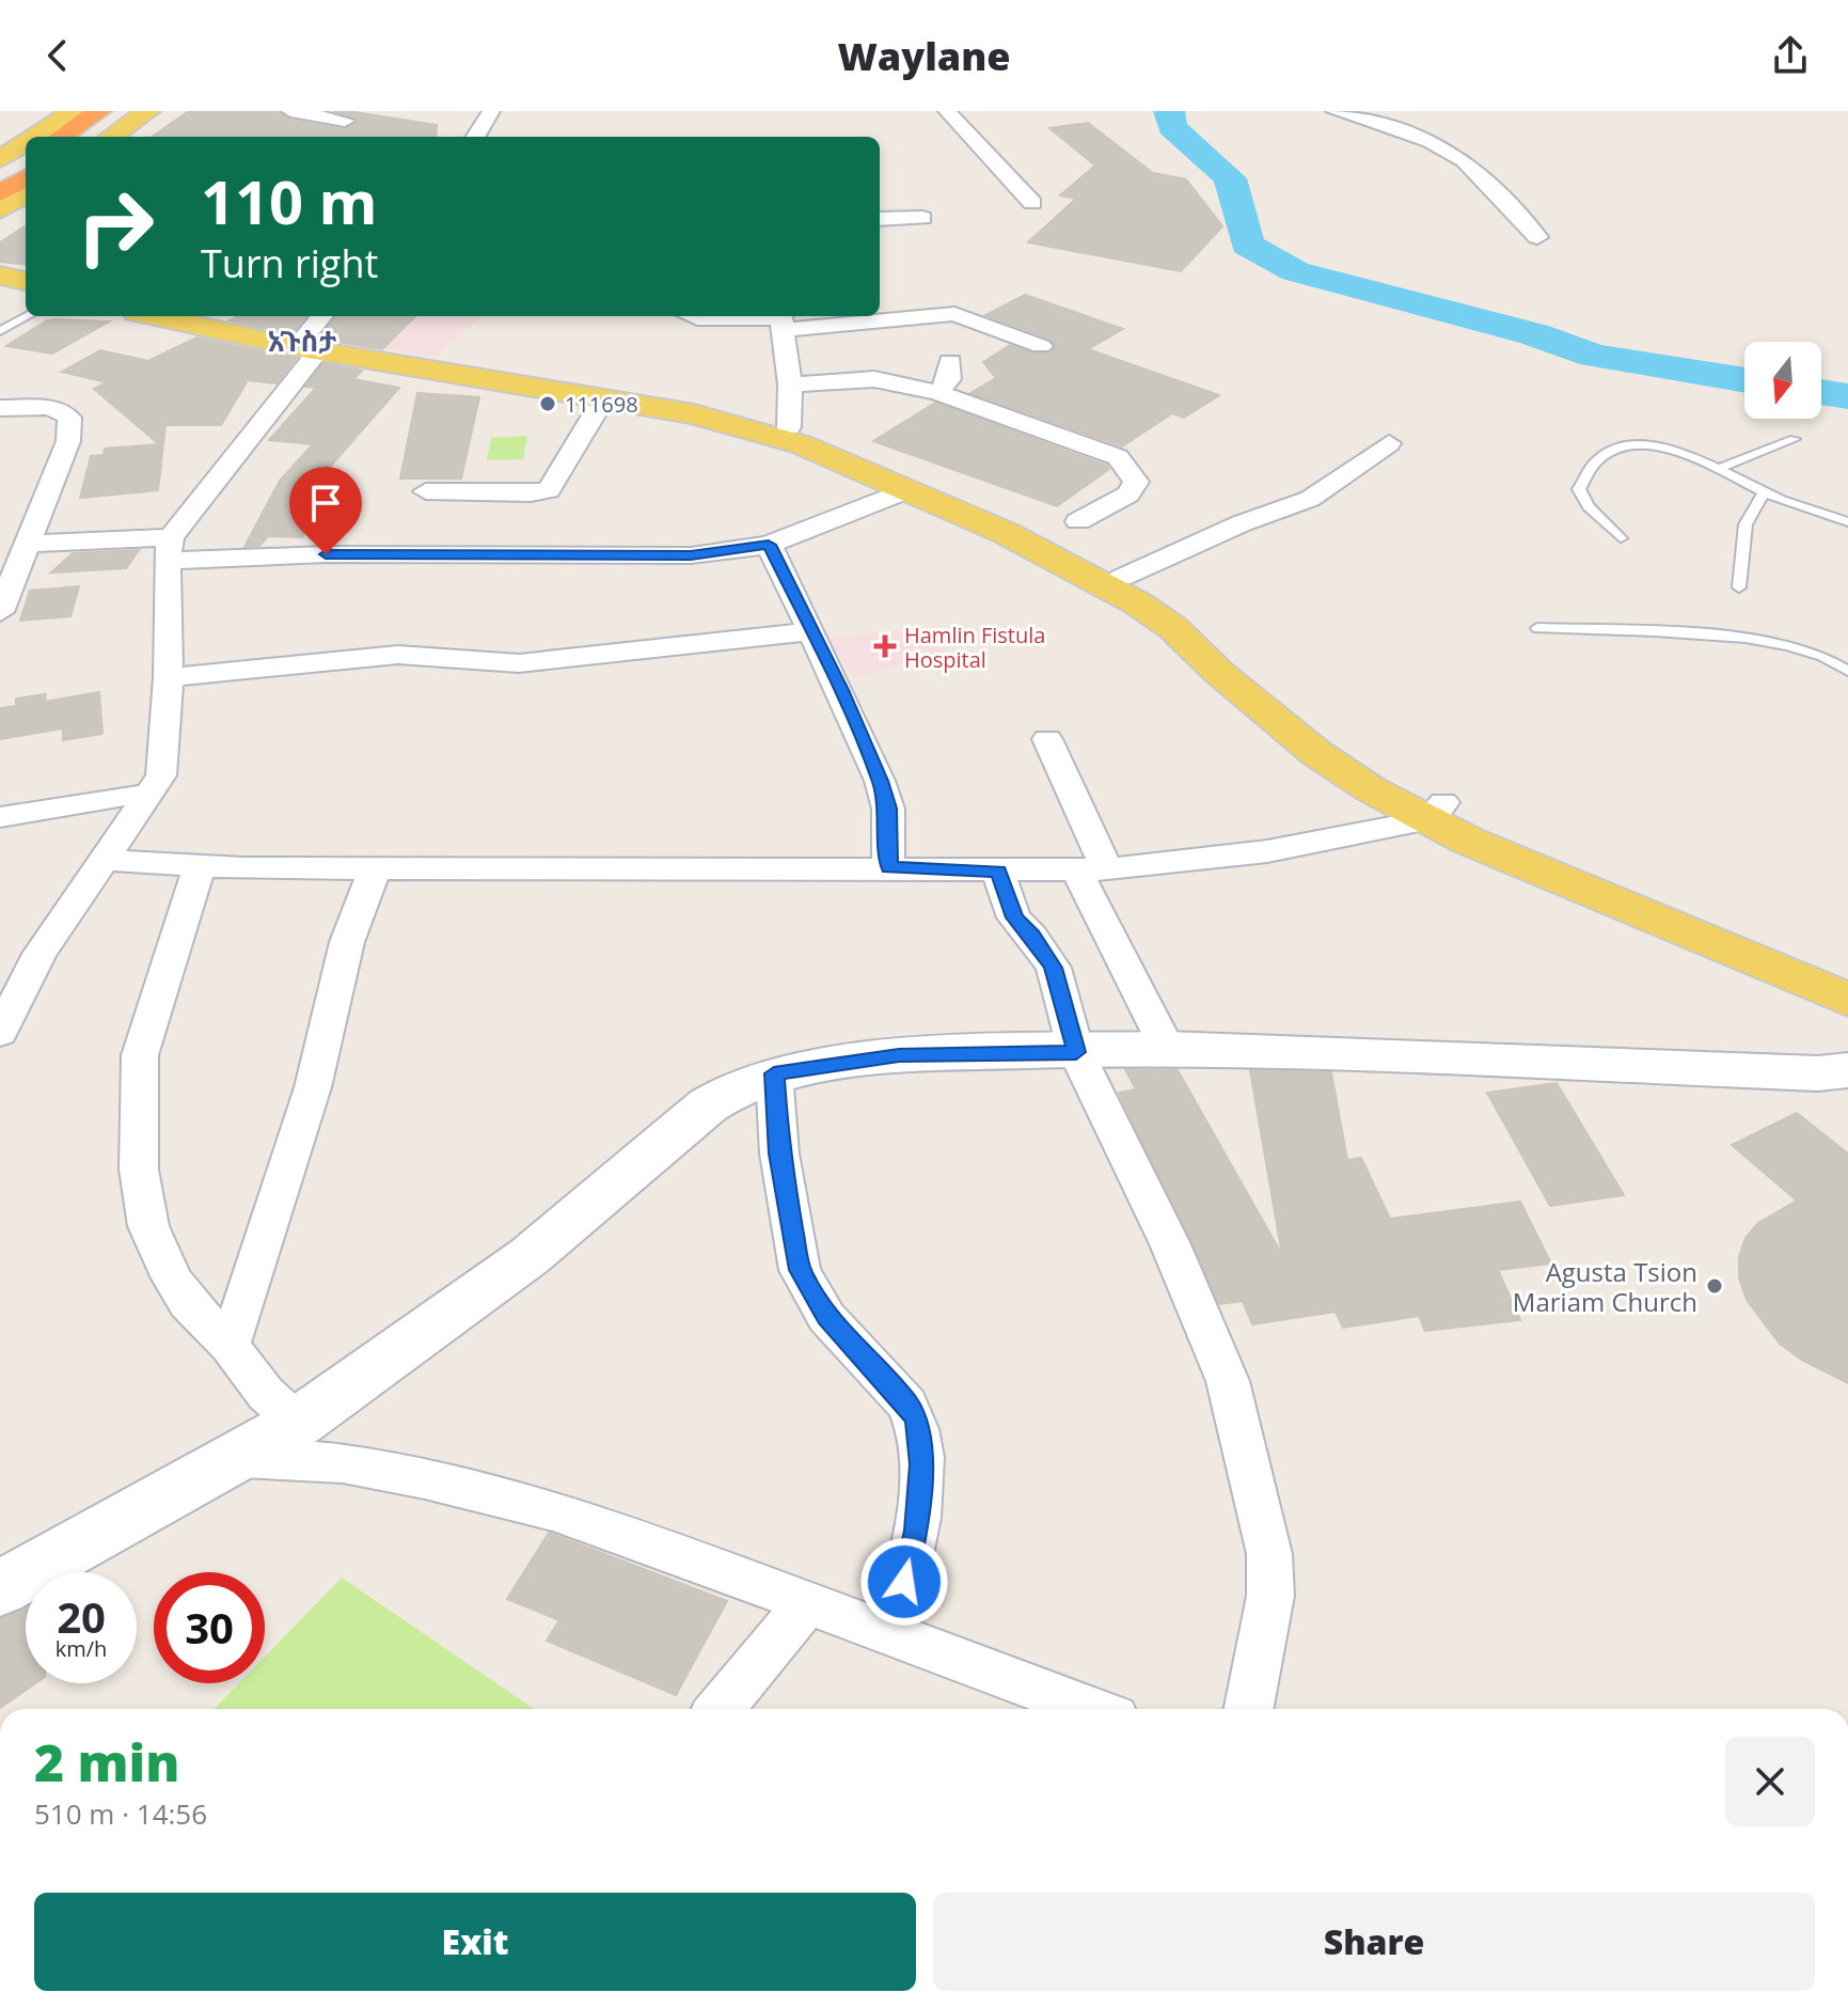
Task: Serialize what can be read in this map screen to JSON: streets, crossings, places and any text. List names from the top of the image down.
{
  "districts": ["አጉስታ"],
  "places": {
    "other": ["111698", "Agusta Tsion Mariam Church"],
    "health": ["Hamlin Fistula Hospital"]
  },
  "north": "bottom",
  "page": {
    "header": "Waylane",
    "turn": ["110 m", "Turn right"],
    "speed": "20 km/h",
    "limit": "30",
    "heading": ["2 min", "510 m · 14:56"],
    "buttons": ["Exit", "Share"]
  }
}
